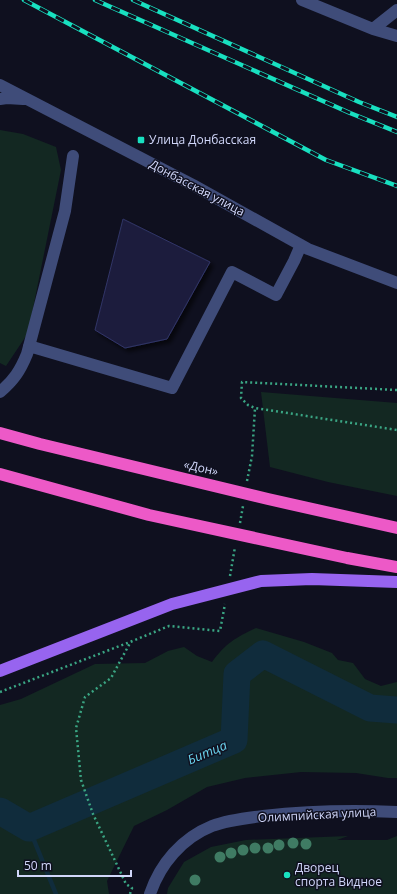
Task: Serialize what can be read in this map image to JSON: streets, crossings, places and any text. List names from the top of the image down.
{
  "streets": {
    "highway": ["«Дон»"],
    "street": ["Донбасская улица", "Олимпийская улица"]
  },
  "water": ["Битца"],
  "places": {
    "transit": ["Улица Донбасская"],
    "other": ["Дворец спорта Видное"]
  },
  "scale_bar": "50 m"
}
